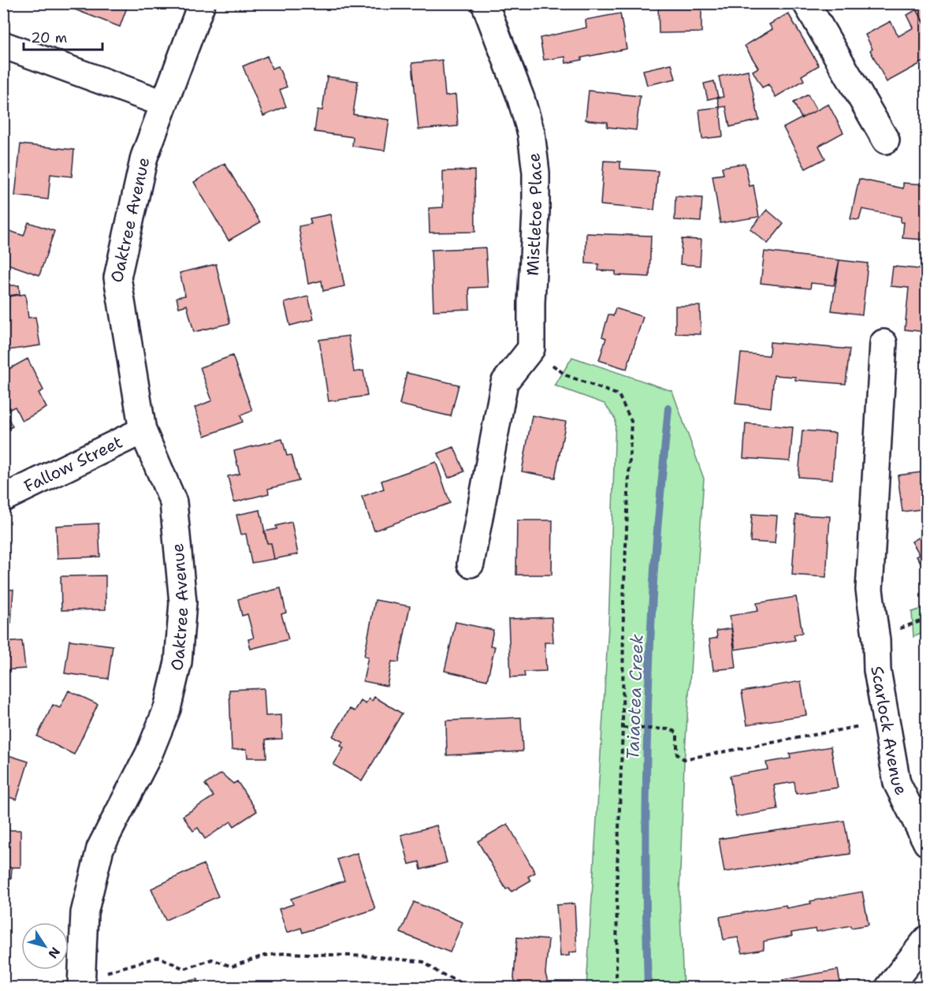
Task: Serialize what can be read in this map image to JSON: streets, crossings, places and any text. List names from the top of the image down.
{
  "streets": {
    "street": [
      "Mistletoe Place",
      "Oaktree Avenue",
      "Fallow Street",
      "Scarlock Avenue"
    ]
  },
  "crossings": [
    ["Oaktree Avenue", "Fallow Street"]
  ],
  "water": ["Taiaotea Creek"],
  "scale_bar": "20 m",
  "north": "bottom right"
}
